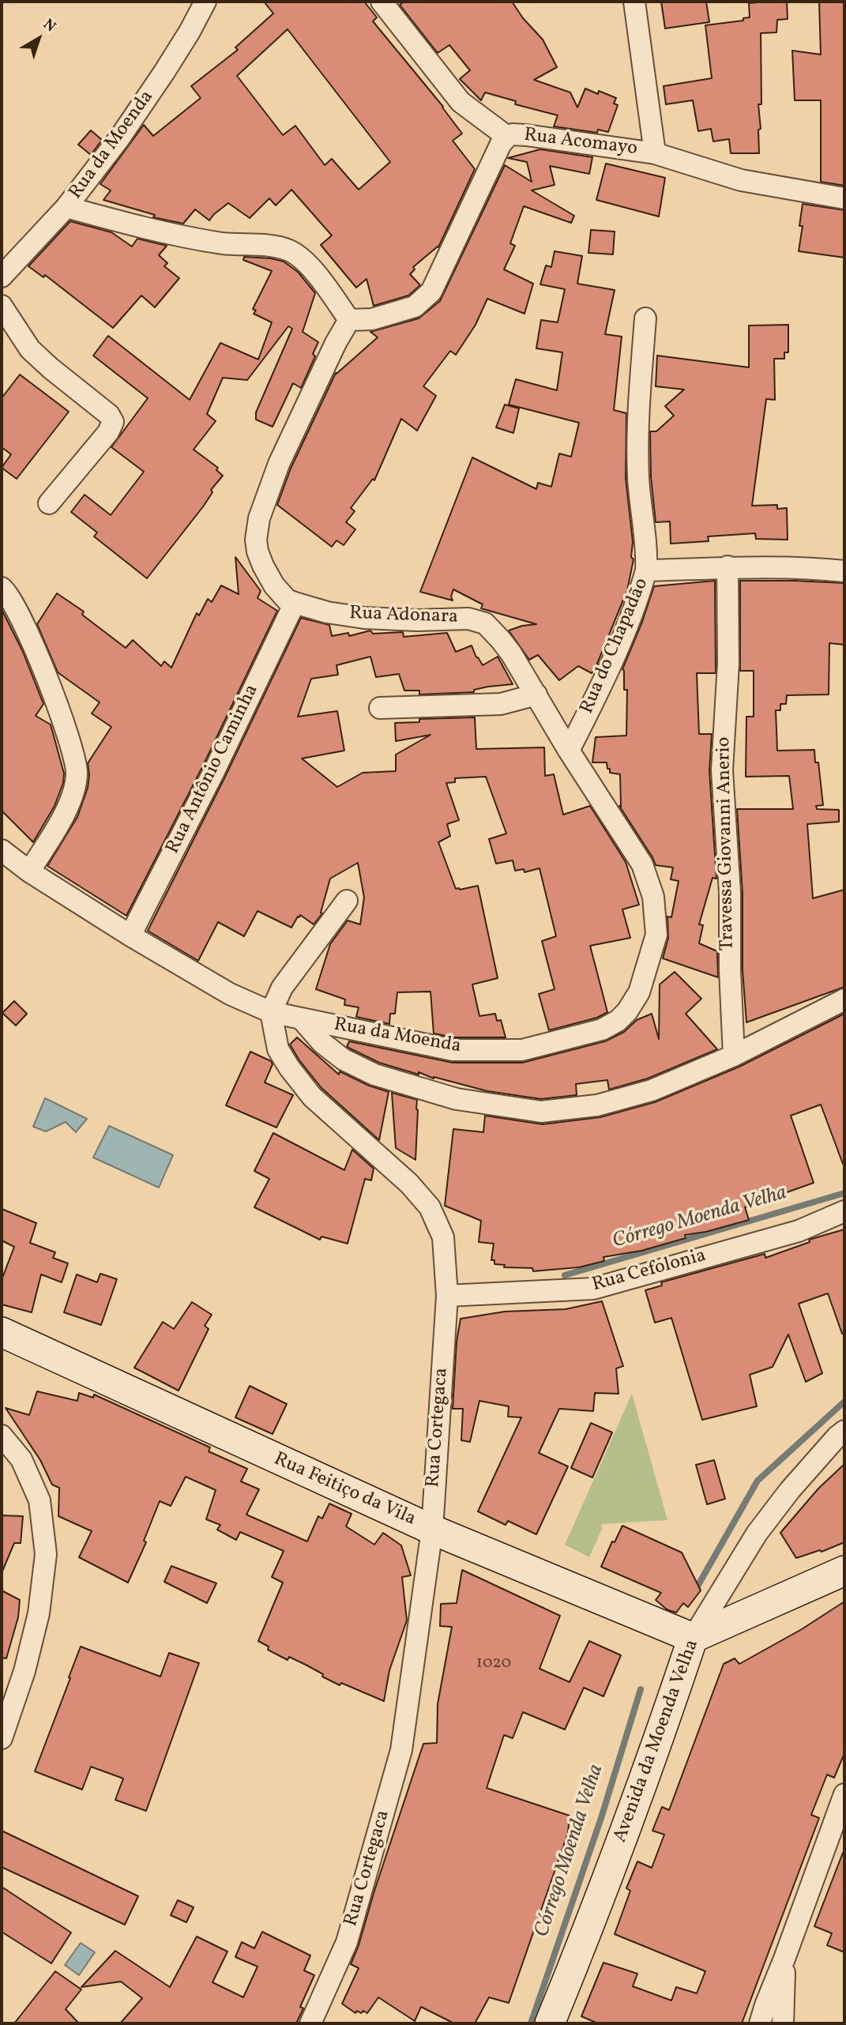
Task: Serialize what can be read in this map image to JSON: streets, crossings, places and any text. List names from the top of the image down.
{
  "streets": {
    "street": [
      "Rua Acomayo",
      "Rua da Moenda",
      "Rua Adonara",
      "Rua do Chapadão",
      "Rua Antônio Caminha",
      "Travessa Giovanni Anerio",
      "Rua Cefolonia",
      "Rua Cortegaca",
      "Rua Feitiço da Vila",
      "Avenida da Moenda Velha"
    ]
  },
  "crossings": [
    ["Rua Acomayo", "Rua Adonara"],
    ["Rua da Moenda", "Rua Adonara"],
    ["Rua da Moenda", "Rua do Chapadão"],
    ["Rua da Moenda", "Rua Antônio Caminha"],
    ["Rua da Moenda", "Travessa Giovanni Anerio"],
    ["Rua da Moenda", "Rua Cortegaca"],
    ["Rua Adonara", "Rua do Chapadão"],
    ["Rua Adonara", "Rua Antônio Caminha"],
    ["Rua do Chapadão", "Travessa Giovanni Anerio"],
    ["Rua Cefolonia", "Rua Cortegaca"],
    ["Rua Cortegaca", "Rua Feitiço da Vila"],
    ["Rua Feitiço da Vila", "Avenida da Moenda Velha"]
  ],
  "water": ["Córrego Moenda Velha"],
  "house_numbers": ["1020"],
  "north": "top right"
}
